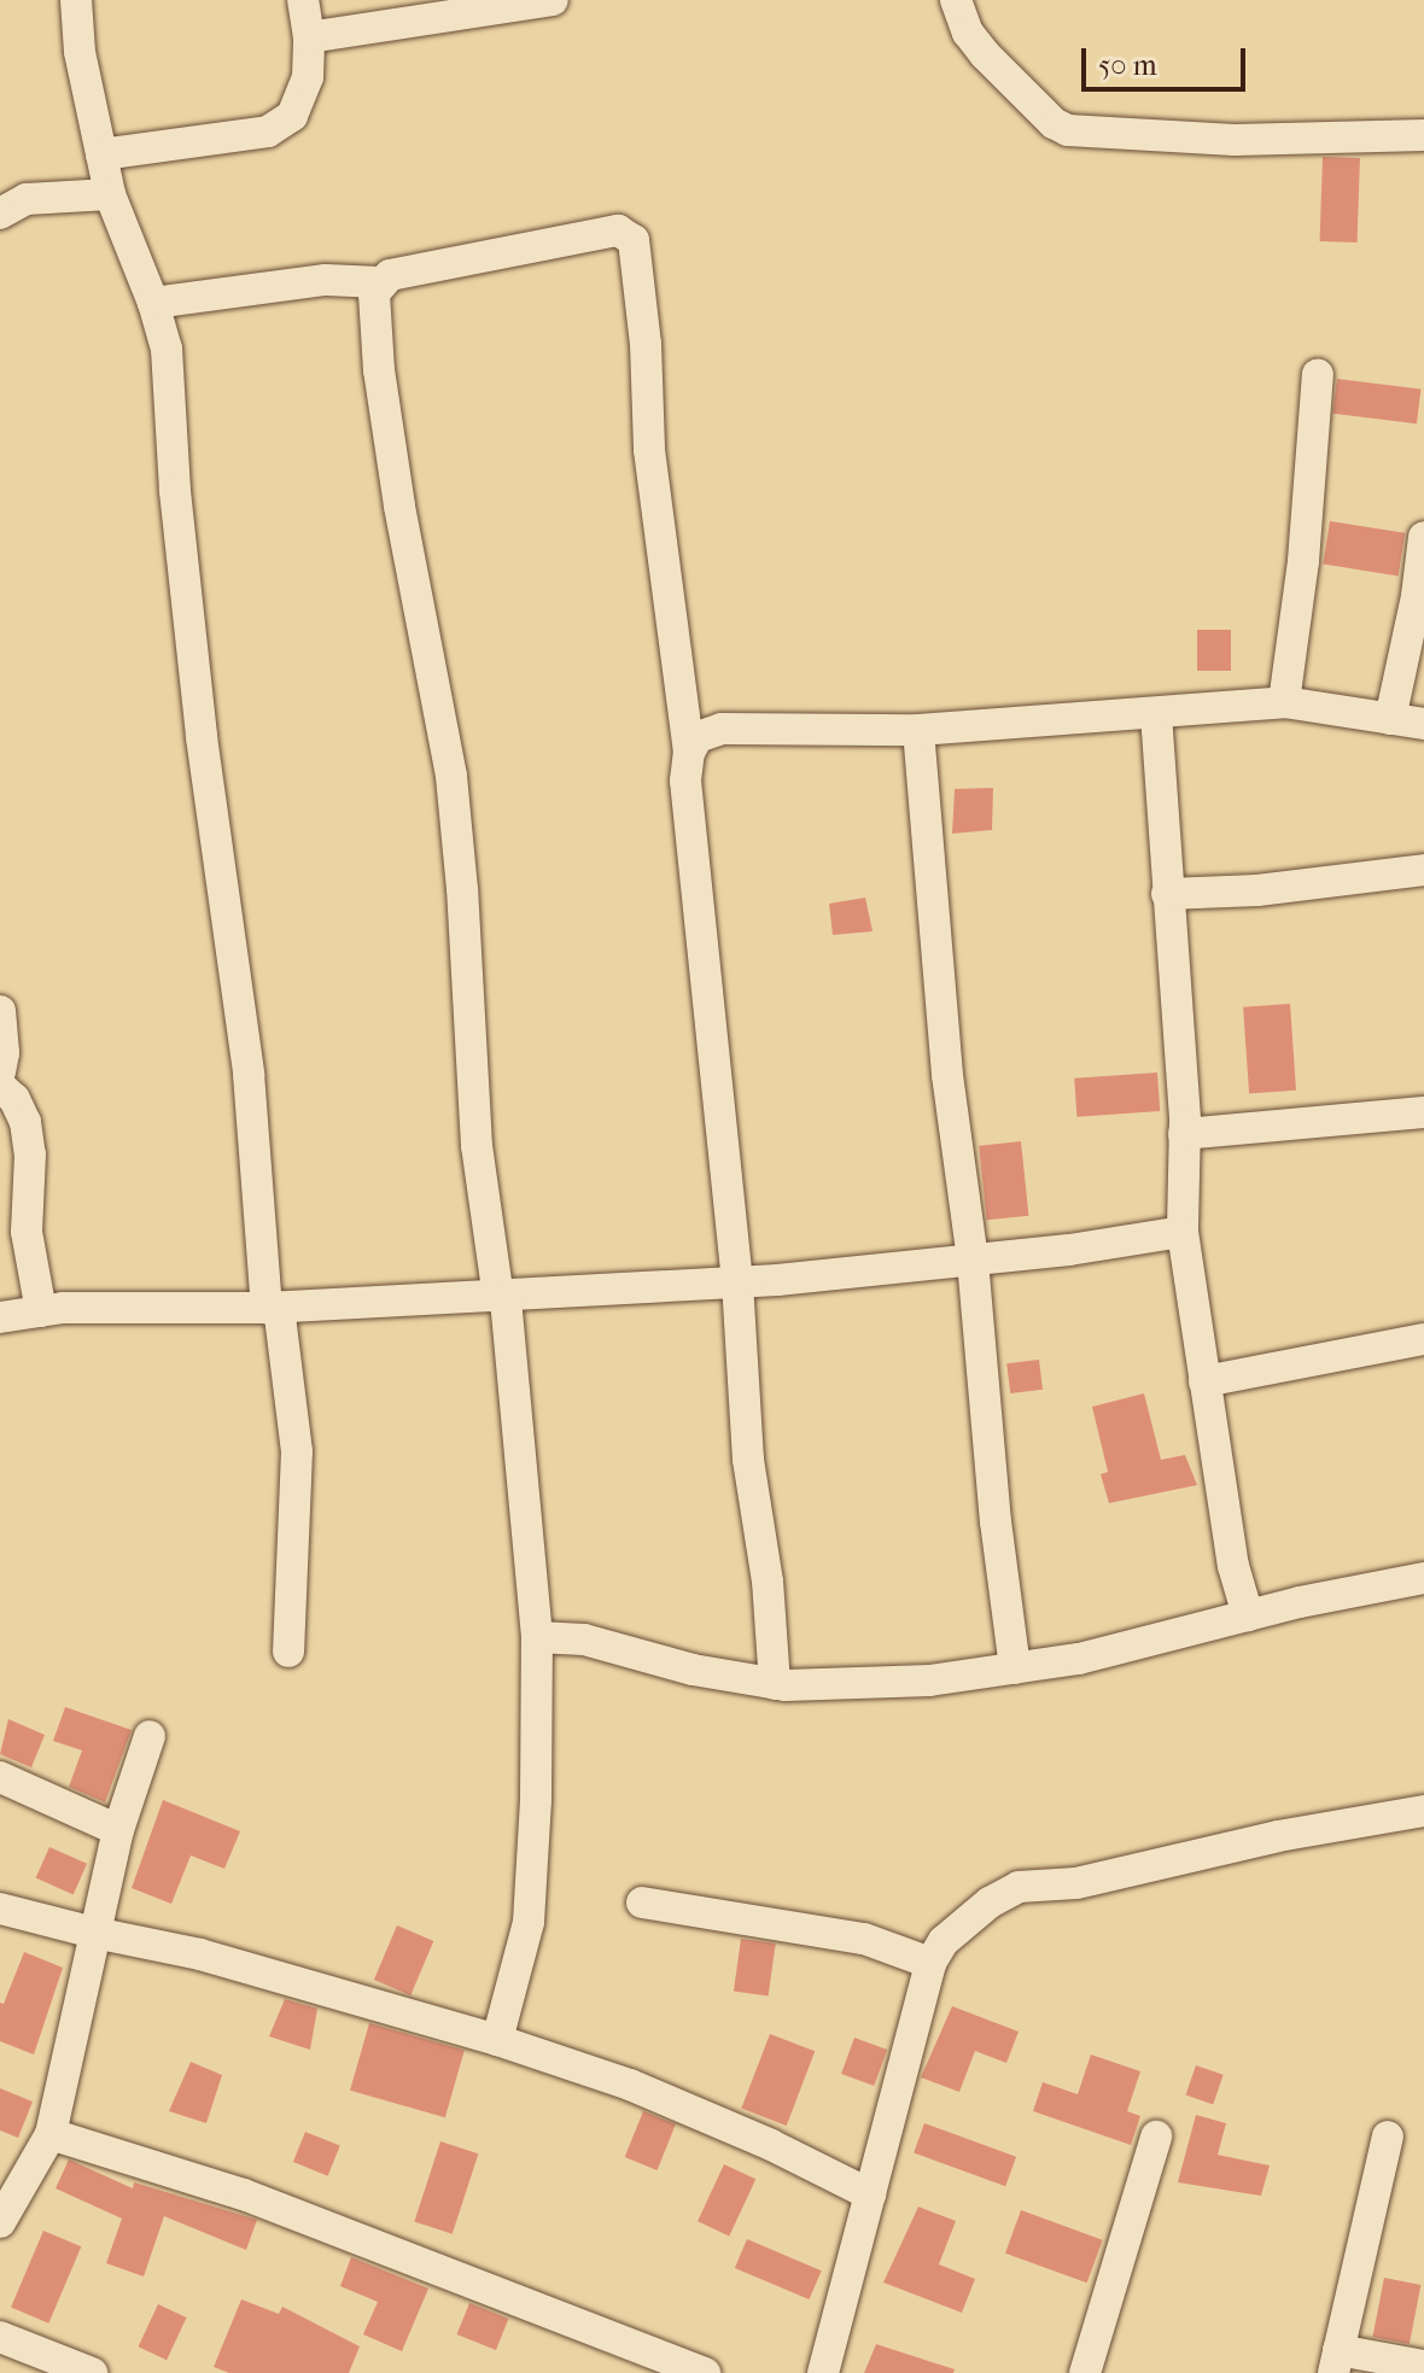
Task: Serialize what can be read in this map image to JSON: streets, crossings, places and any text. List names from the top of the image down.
{
  "scale_bar": "50 m"
}
